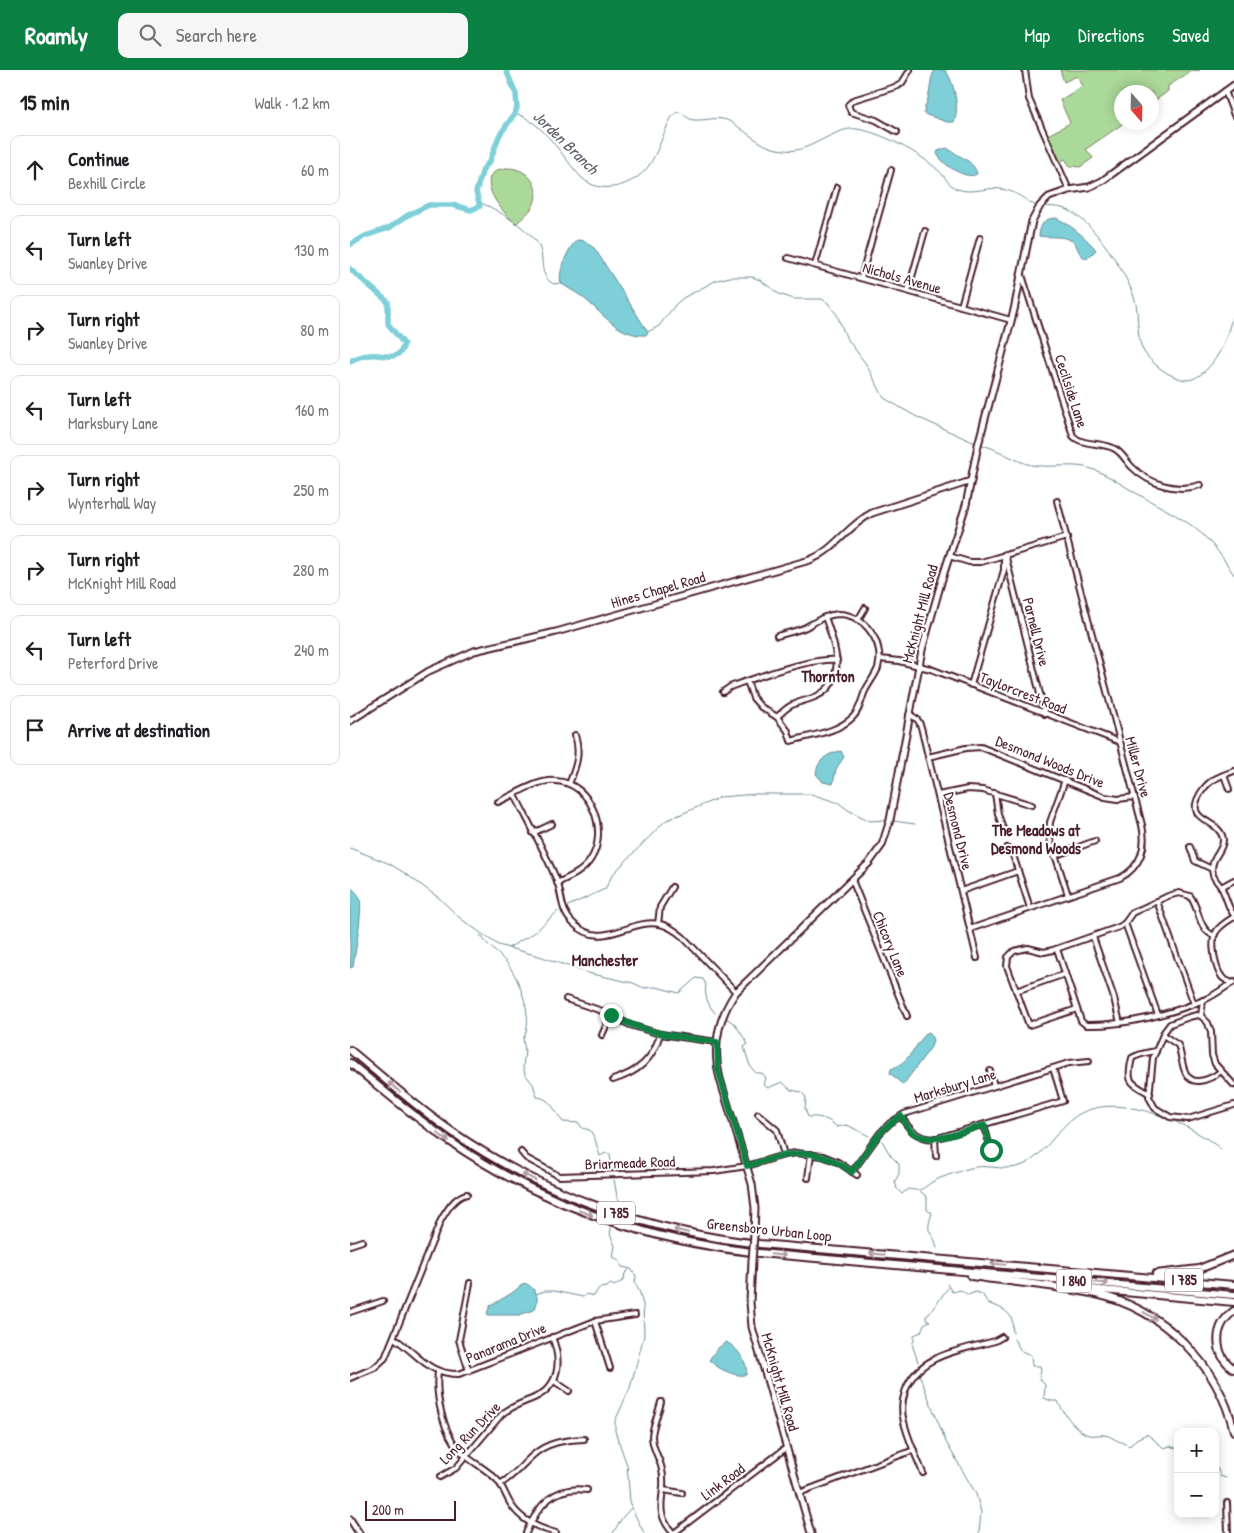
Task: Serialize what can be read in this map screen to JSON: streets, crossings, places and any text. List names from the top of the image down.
{
  "streets": {
    "highway": ["I 785", "Greensboro Urban Loop", "I 840"],
    "street": [
      "Nichols Avenue",
      "Cecilside Lane",
      "Hines Chapel Road",
      "McKnight Mill Road",
      "Parnell Drive",
      "Taylorcrest Road",
      "Desmond Woods Drive",
      "Miller Drive",
      "Desmond Drive",
      "Chicory Lane",
      "Marksbury Lane",
      "Briarmeade Road",
      "Panarama Drive",
      "Long Run Drive",
      "Link Road"
    ]
  },
  "crossings": [
    ["Nichols Avenue", "McKnight Mill Road"],
    ["Cecilside Lane", "McKnight Mill Road"],
    ["Hines Chapel Road", "McKnight Mill Road"],
    ["McKnight Mill Road", "Taylorcrest Road"],
    ["McKnight Mill Road", "Desmond Drive"],
    ["McKnight Mill Road", "Chicory Lane"],
    ["McKnight Mill Road", "Briarmeade Road"],
    ["McKnight Mill Road", "Link Road"],
    ["Parnell Drive", "Taylorcrest Road"],
    ["Taylorcrest Road", "Miller Drive"],
    ["Desmond Woods Drive", "Miller Drive"],
    ["Desmond Woods Drive", "Desmond Drive"],
    ["Miller Drive", "Desmond Drive"],
    ["Marksbury Lane", "Briarmeade Road"]
  ],
  "districts": ["Thornton", "The Meadows at Desmond Woods", "Manchester"],
  "water": ["Jorden Branch"],
  "scale_bar": "200 m",
  "north": "bottom",
  "page": {
    "header": "Roamly",
    "search": "Search here",
    "nav": ["Map", "Directions", "Saved"],
    "heading": ["15 min", "Walk · 1.2 km"],
    "list": [
      ["Continue", "Bexhill Circle", "60 m"],
      ["Turn left", "Swanley Drive", "130 m"],
      ["Turn right", "Swanley Drive", "80 m"],
      ["Turn left", "Marksbury Lane", "160 m"],
      ["Turn right", "Wynterhall Way", "250 m"],
      ["Turn right", "McKnight Mill Road", "280 m"],
      ["Turn left", "Peterford Drive", "240 m"],
      "Arrive at destination"
    ],
    "map_buttons": ["+", "−"],
    "scale": "200 m"
  }
}
